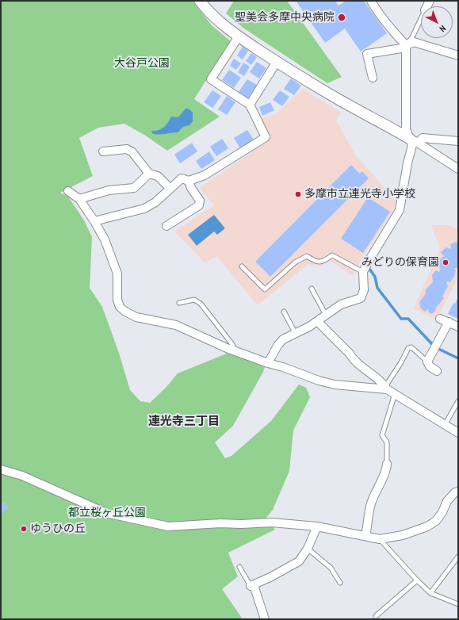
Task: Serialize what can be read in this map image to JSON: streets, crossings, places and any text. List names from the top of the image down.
{
  "districts": ["連光寺三丁目"],
  "parks": ["大谷戸公園", "都立桜ヶ丘公園"],
  "places": [
    "聖美会多摩中央病院",
    "多摩市立連光寺小学校",
    "みどりの保育園",
    "ゆうひの丘"
  ],
  "north": "bottom right"
}
